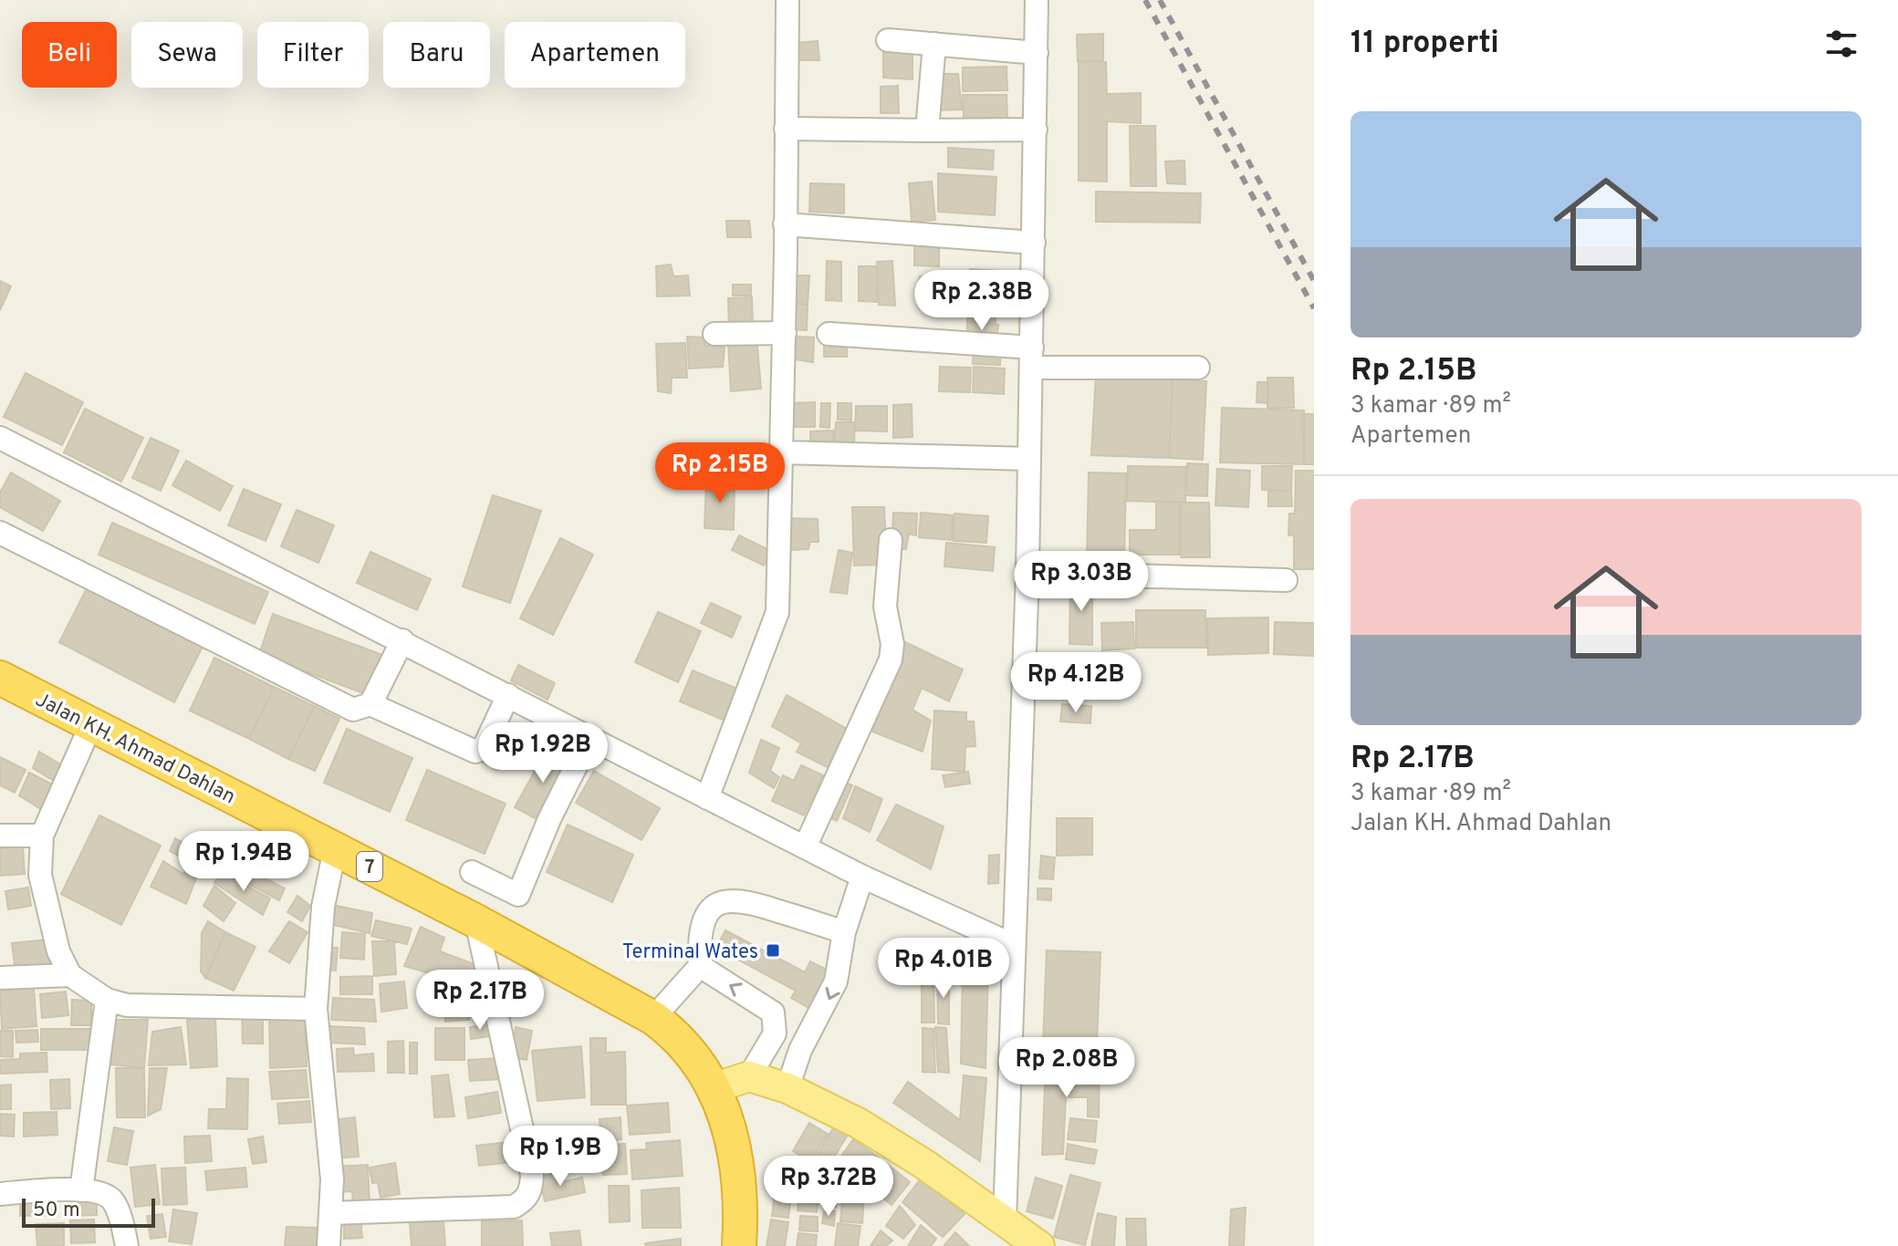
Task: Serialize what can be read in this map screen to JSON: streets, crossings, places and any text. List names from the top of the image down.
{
  "streets": {
    "highway": ["Jalan KH. Ahmad Dahlan", "7"]
  },
  "crossings": [
    ["Jalan KH. Ahmad Dahlan", "7"]
  ],
  "places": {
    "transit": ["Terminal Wates"]
  },
  "scale_bar": "50 m",
  "page": {
    "heading": "11 properti",
    "chip": [
      "Beli",
      "Sewa",
      "Filter",
      "Baru",
      "Apartemen"
    ],
    "list": [
      {
        "name": "Rp 2.15B",
        "note": "3 kamar · 89 m² · Apartemen"
      },
      {
        "name": "Rp 2.17B",
        "note": "3 kamar · 89 m² · Jalan KH. Ahmad Dahlan"
      }
    ],
    "price": [
      "Rp 2.38B",
      "Rp 2.15B",
      "Rp 3.03B",
      "Rp 4.12B",
      "Rp 1.92B",
      "Rp 1.94B",
      "Rp 4.01B",
      "Rp 2.17B",
      "Rp 2.08B",
      "Rp 1.9B",
      "Rp 3.72B"
    ],
    "scale": "50 m"
  }
}
